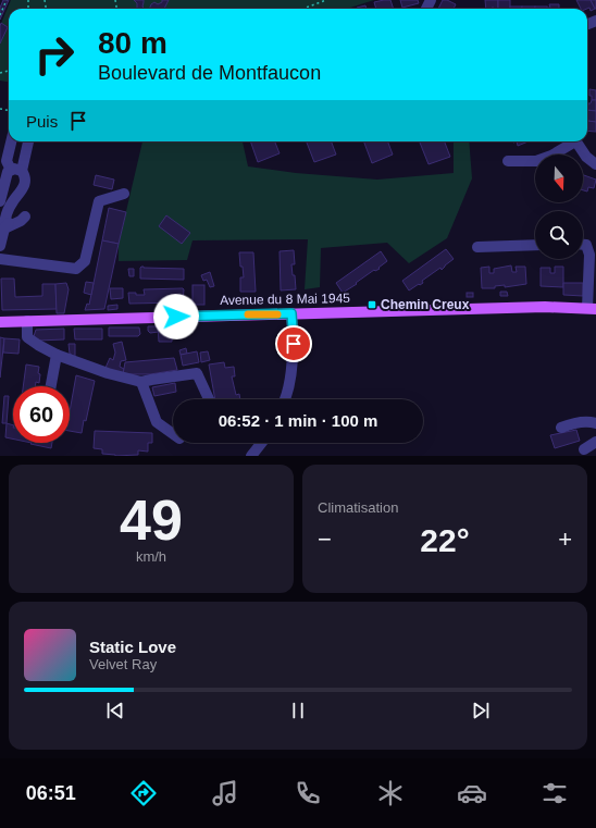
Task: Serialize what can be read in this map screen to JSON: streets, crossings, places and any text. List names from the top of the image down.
{
  "streets": {
    "main road": ["Avenue du 8 Mai 1945"]
  },
  "places": {
    "transit": ["Chemin Creux"]
  },
  "north": "bottom",
  "page": {
    "turn": ["80 m", "Boulevard de Montfaucon"],
    "then": "Puis",
    "limit": "60",
    "trip": "06:52 · 1 min · 100 m",
    "tile": [
      ["49", "km/h"],
      "Climatisation"
    ],
    "heat": ["−", "22°", "+"],
    "song": ["Static Love", "Velvet Ray"],
    "tabs": "06:51"
  }
}
